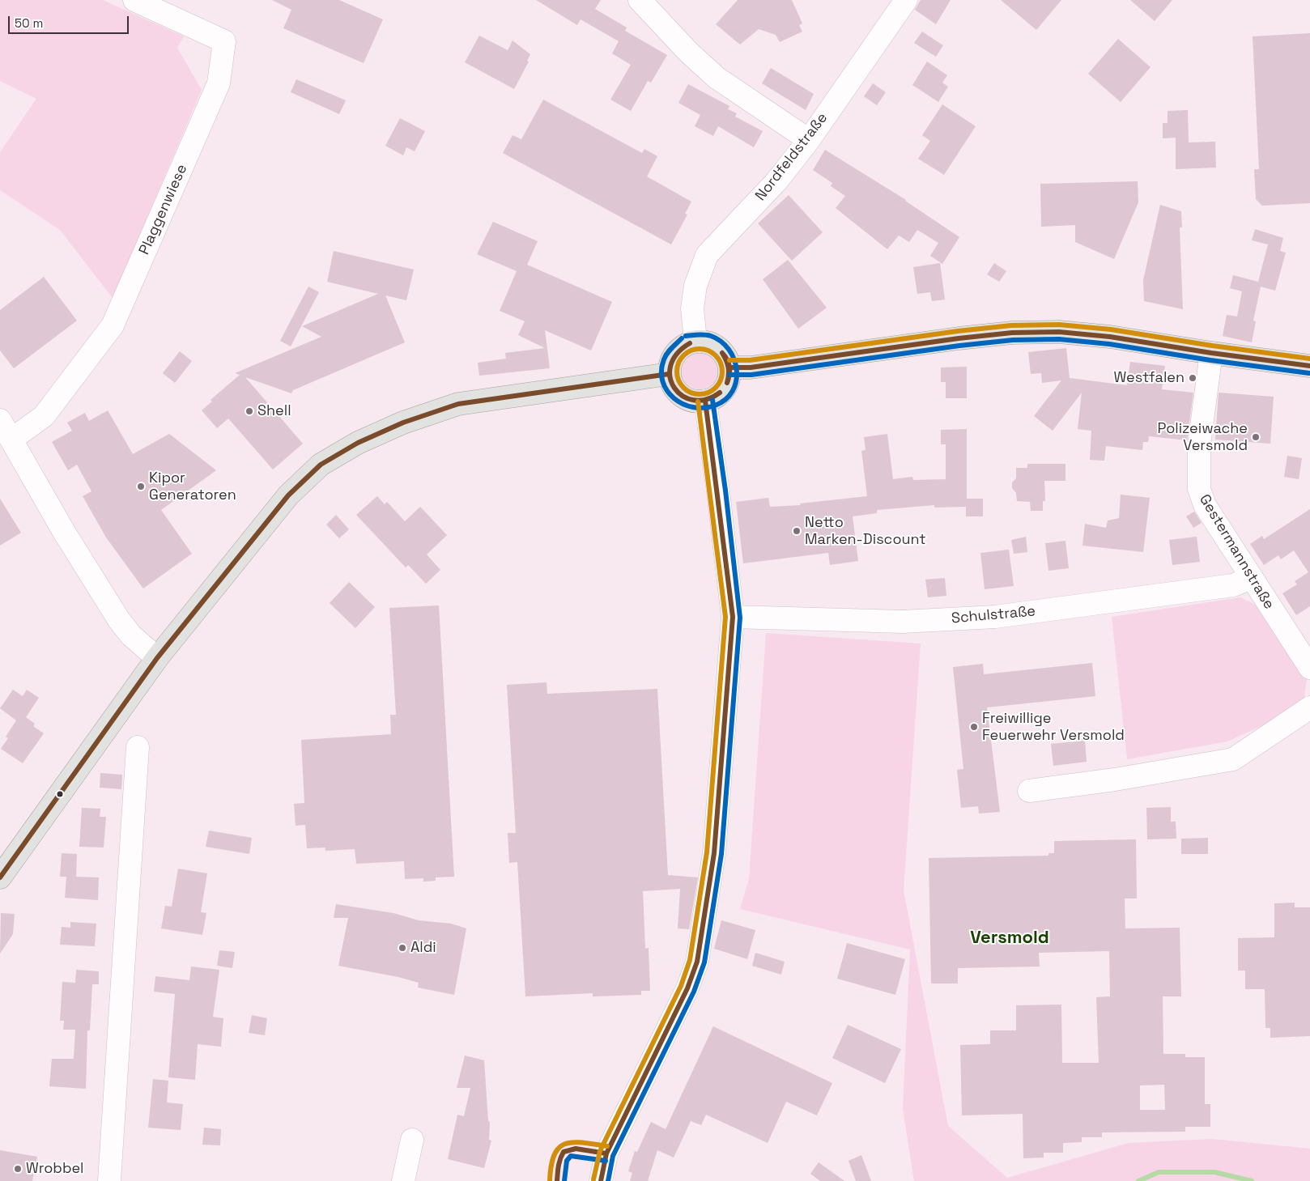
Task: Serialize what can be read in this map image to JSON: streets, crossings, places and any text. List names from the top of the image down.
{
  "streets": {
    "street": [
      "Nordfeldstraße",
      "Plaggenwiese",
      "Gestermannstraße",
      "Schulstraße"
    ]
  },
  "crossings": [
    ["Gestermannstraße", "Schulstraße"]
  ],
  "districts": ["Versmold"],
  "places": [
    "Westfalen",
    "Shell",
    "Polizeiwache Versmold",
    "Kipor Generatoren",
    "Netto Marken-Discount",
    "Freiwillige Feuerwehr Versmold",
    "Aldi",
    "Wrobbel"
  ],
  "scale_bar": "50 m"
}
